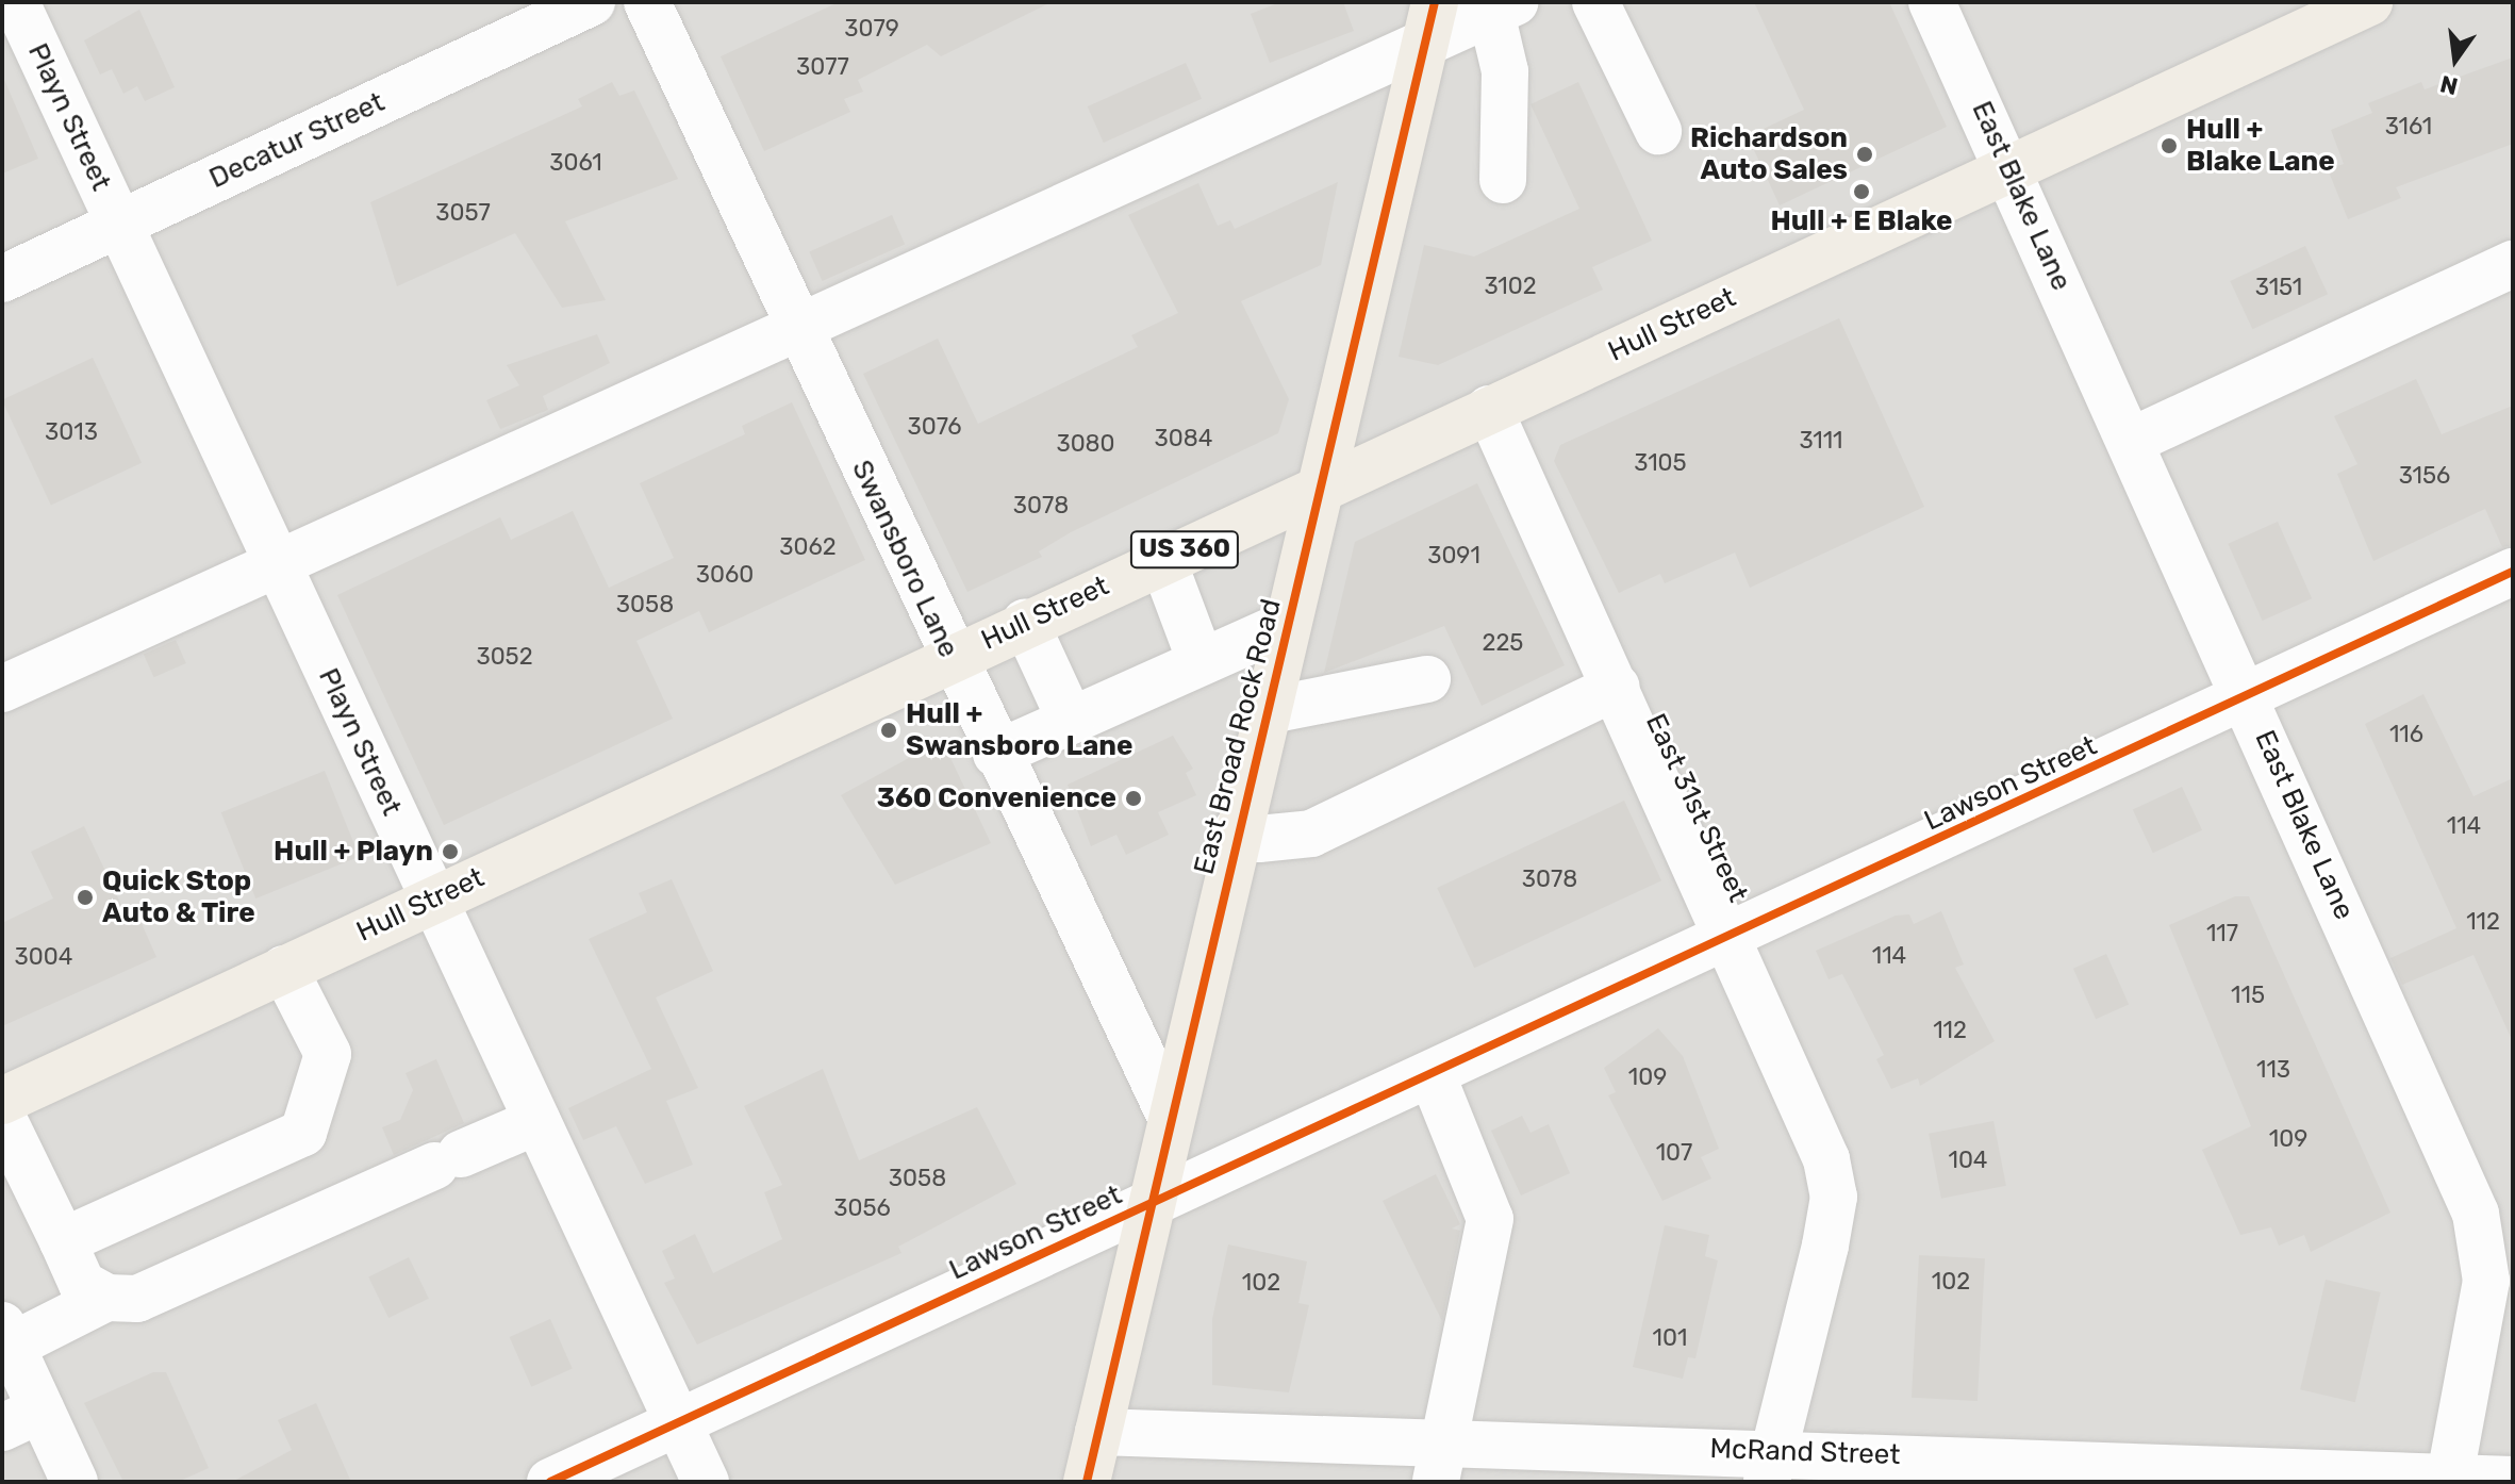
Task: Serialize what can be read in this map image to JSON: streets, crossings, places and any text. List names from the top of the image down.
{
  "streets": {
    "main road": ["Hull Street", "US 360", "East Broad Rock Road"],
    "street": [
      "Playn Street",
      "Decatur Street",
      "East Blake Lane",
      "Swansboro Lane",
      "Lawson Street",
      "East 31st Street",
      "McRand Street"
    ]
  },
  "crossings": [
    ["Playn Street", "Decatur Street"],
    ["Playn Street", "Hull Street"],
    ["Playn Street", "Lawson Street"],
    ["East Blake Lane", "Hull Street"],
    ["East Blake Lane", "Lawson Street"],
    ["East Blake Lane", "McRand Street"],
    ["Hull Street", "Swansboro Lane"],
    ["Hull Street", "East Broad Rock Road"],
    ["Hull Street", "East 31st Street"],
    ["Swansboro Lane", "East Broad Rock Road"],
    ["East Broad Rock Road", "Lawson Street"],
    ["East Broad Rock Road", "McRand Street"],
    ["Lawson Street", "East 31st Street"],
    ["East 31st Street", "McRand Street"]
  ],
  "places": [
    "Hull + Blake Lane",
    "Richardson Auto Sales",
    "Hull + E Blake",
    "Hull + Swansboro Lane",
    "360 Convenience",
    "Hull + Playn",
    "Quick Stop Auto & Tire"
  ],
  "house_numbers": [
    "3079",
    "3077",
    "3161",
    "3061",
    "3057",
    "3102",
    "3151",
    "3076",
    "3013",
    "3084",
    "3111",
    "3080",
    "3105",
    "3156",
    "3078",
    "3062",
    "3091",
    "3060",
    "3058",
    "225",
    "3052",
    "116",
    "114",
    "3078",
    "112",
    "117",
    "114",
    "3004",
    "115",
    "112",
    "113",
    "109",
    "109",
    "107",
    "104",
    "3058",
    "3056",
    "102",
    "102",
    "101"
  ],
  "north": "bottom"
}
